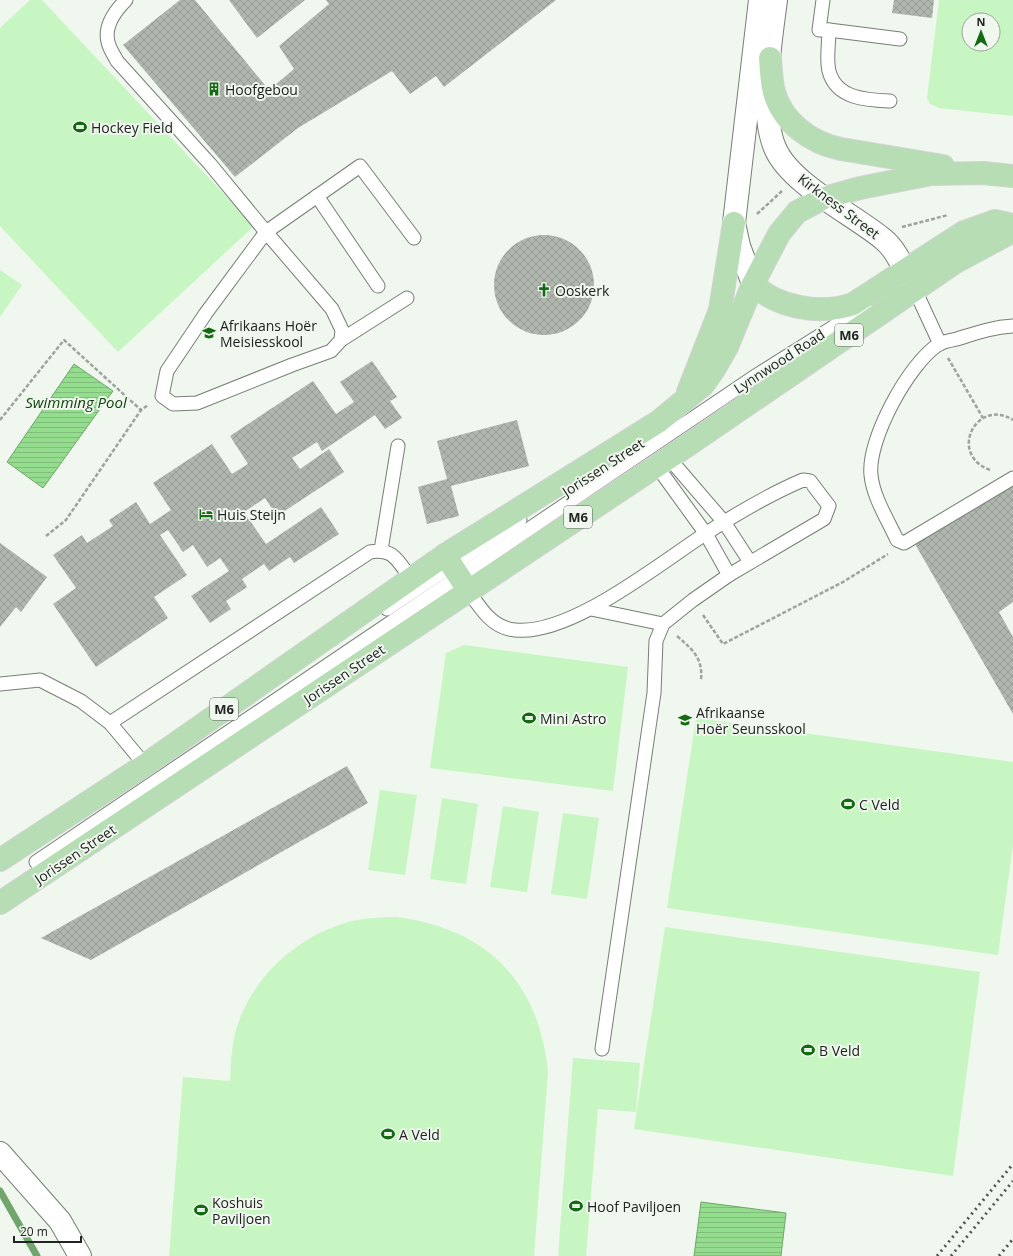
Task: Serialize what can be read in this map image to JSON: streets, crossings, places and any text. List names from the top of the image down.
{
  "streets": {
    "main road": ["M6", "Lynnwood Road", "Jorissen Street"],
    "street": ["Kirkness Street"]
  },
  "crossings": [
    ["Kirkness Street", "Lynnwood Road"],
    ["Lynnwood Road", "Jorissen Street"]
  ],
  "water": ["Swimming Pool"],
  "places": {
    "building": ["Hoofgebou"],
    "sports": [
      "Hockey Field",
      "Mini Astro",
      "C Veld",
      "B Veld",
      "A Veld",
      "Hoof Paviljoen",
      "Koshuis Paviljoen"
    ],
    "church": ["Ooskerk"],
    "school or university": ["Afrikaans Hoër Meisiesskool", "Afrikaanse Hoër Seunsskool"],
    "hotel": ["Huis Steijn"]
  },
  "scale_bar": "20 m",
  "north": "top"
}
